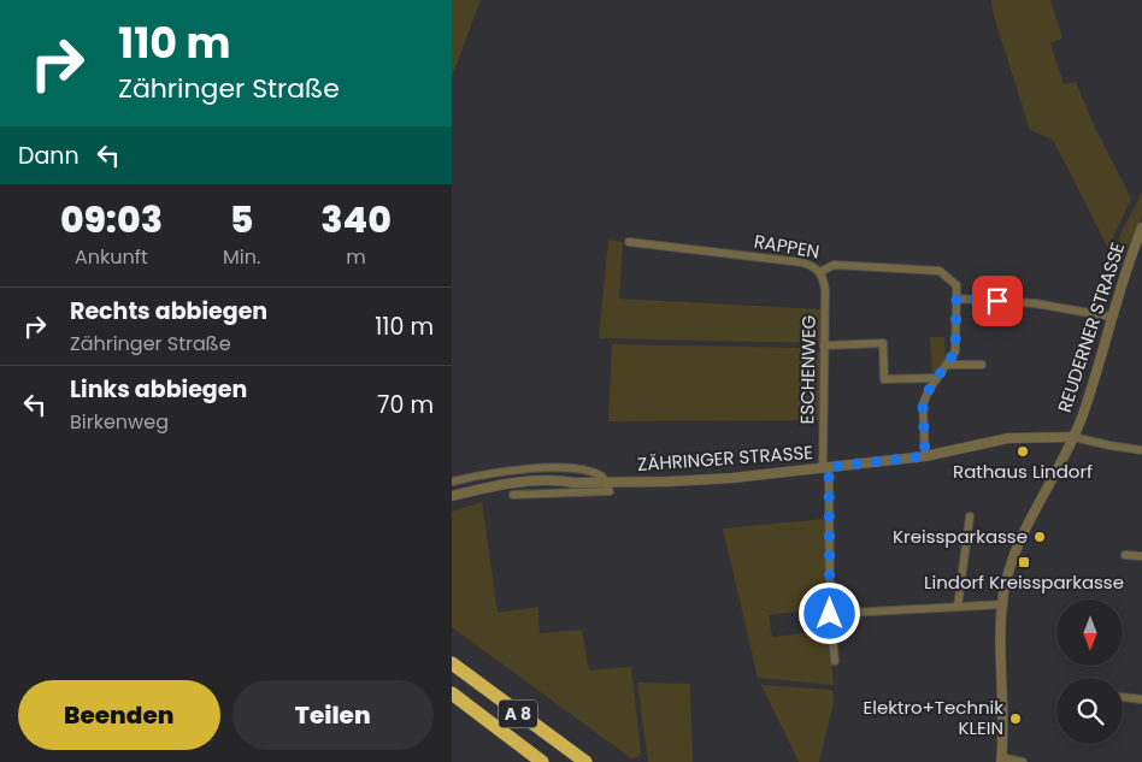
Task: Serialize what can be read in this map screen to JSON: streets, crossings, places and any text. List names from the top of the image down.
{
  "streets": {
    "highway": ["A 8"],
    "street": [
      "RAPPEN",
      "REUDERNER STRASSE",
      "ESCHENWEG",
      "ZÄHRINGER STRASSE"
    ]
  },
  "crossings": [
    ["RAPPEN", "ESCHENWEG"],
    ["REUDERNER STRASSE", "ZÄHRINGER STRASSE"],
    ["ESCHENWEG", "ZÄHRINGER STRASSE"]
  ],
  "places": {
    "other": ["Rathaus Lindorf", "Kreissparkasse", "Elektro+Technik KLEIN"],
    "transit": ["Lindorf Kreissparkasse"]
  },
  "north": "bottom",
  "page": {
    "turn": ["110 m", "Zähringer Straße"],
    "then": "Dann",
    "eta": [
      "09:03",
      "Ankunft",
      "5",
      "Min.",
      "340",
      "m"
    ],
    "list": [
      {
        "name": "Rechts abbiegen",
        "note": "Zähringer Straße",
        "value": "110 m"
      },
      {
        "name": "Links abbiegen",
        "note": "Birkenweg",
        "value": "70 m"
      }
    ],
    "buttons": ["Beenden", "Teilen"]
  }
}
